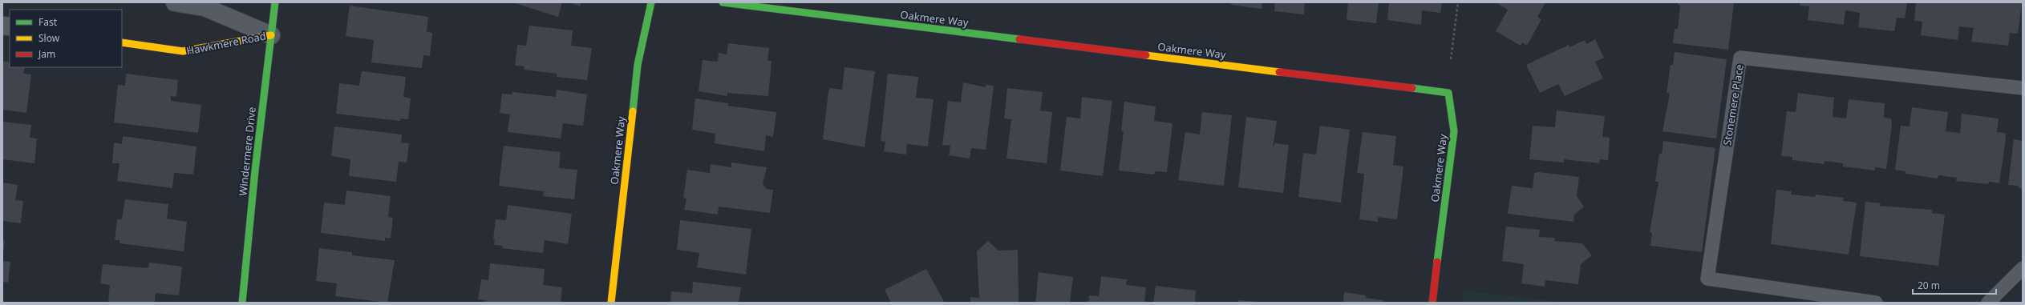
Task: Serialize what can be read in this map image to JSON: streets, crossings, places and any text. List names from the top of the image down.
{
  "streets": {
    "street": ["Oakmere Way", "Hawkmere Road", "Windermere Drive"],
    "lane": ["Stonemere Place"]
  },
  "crossings": [
    ["Hawkmere Road", "Windermere Drive"]
  ],
  "legend": ["Fast", "Slow", "Jam"],
  "scale_bar": "20 m"
}
